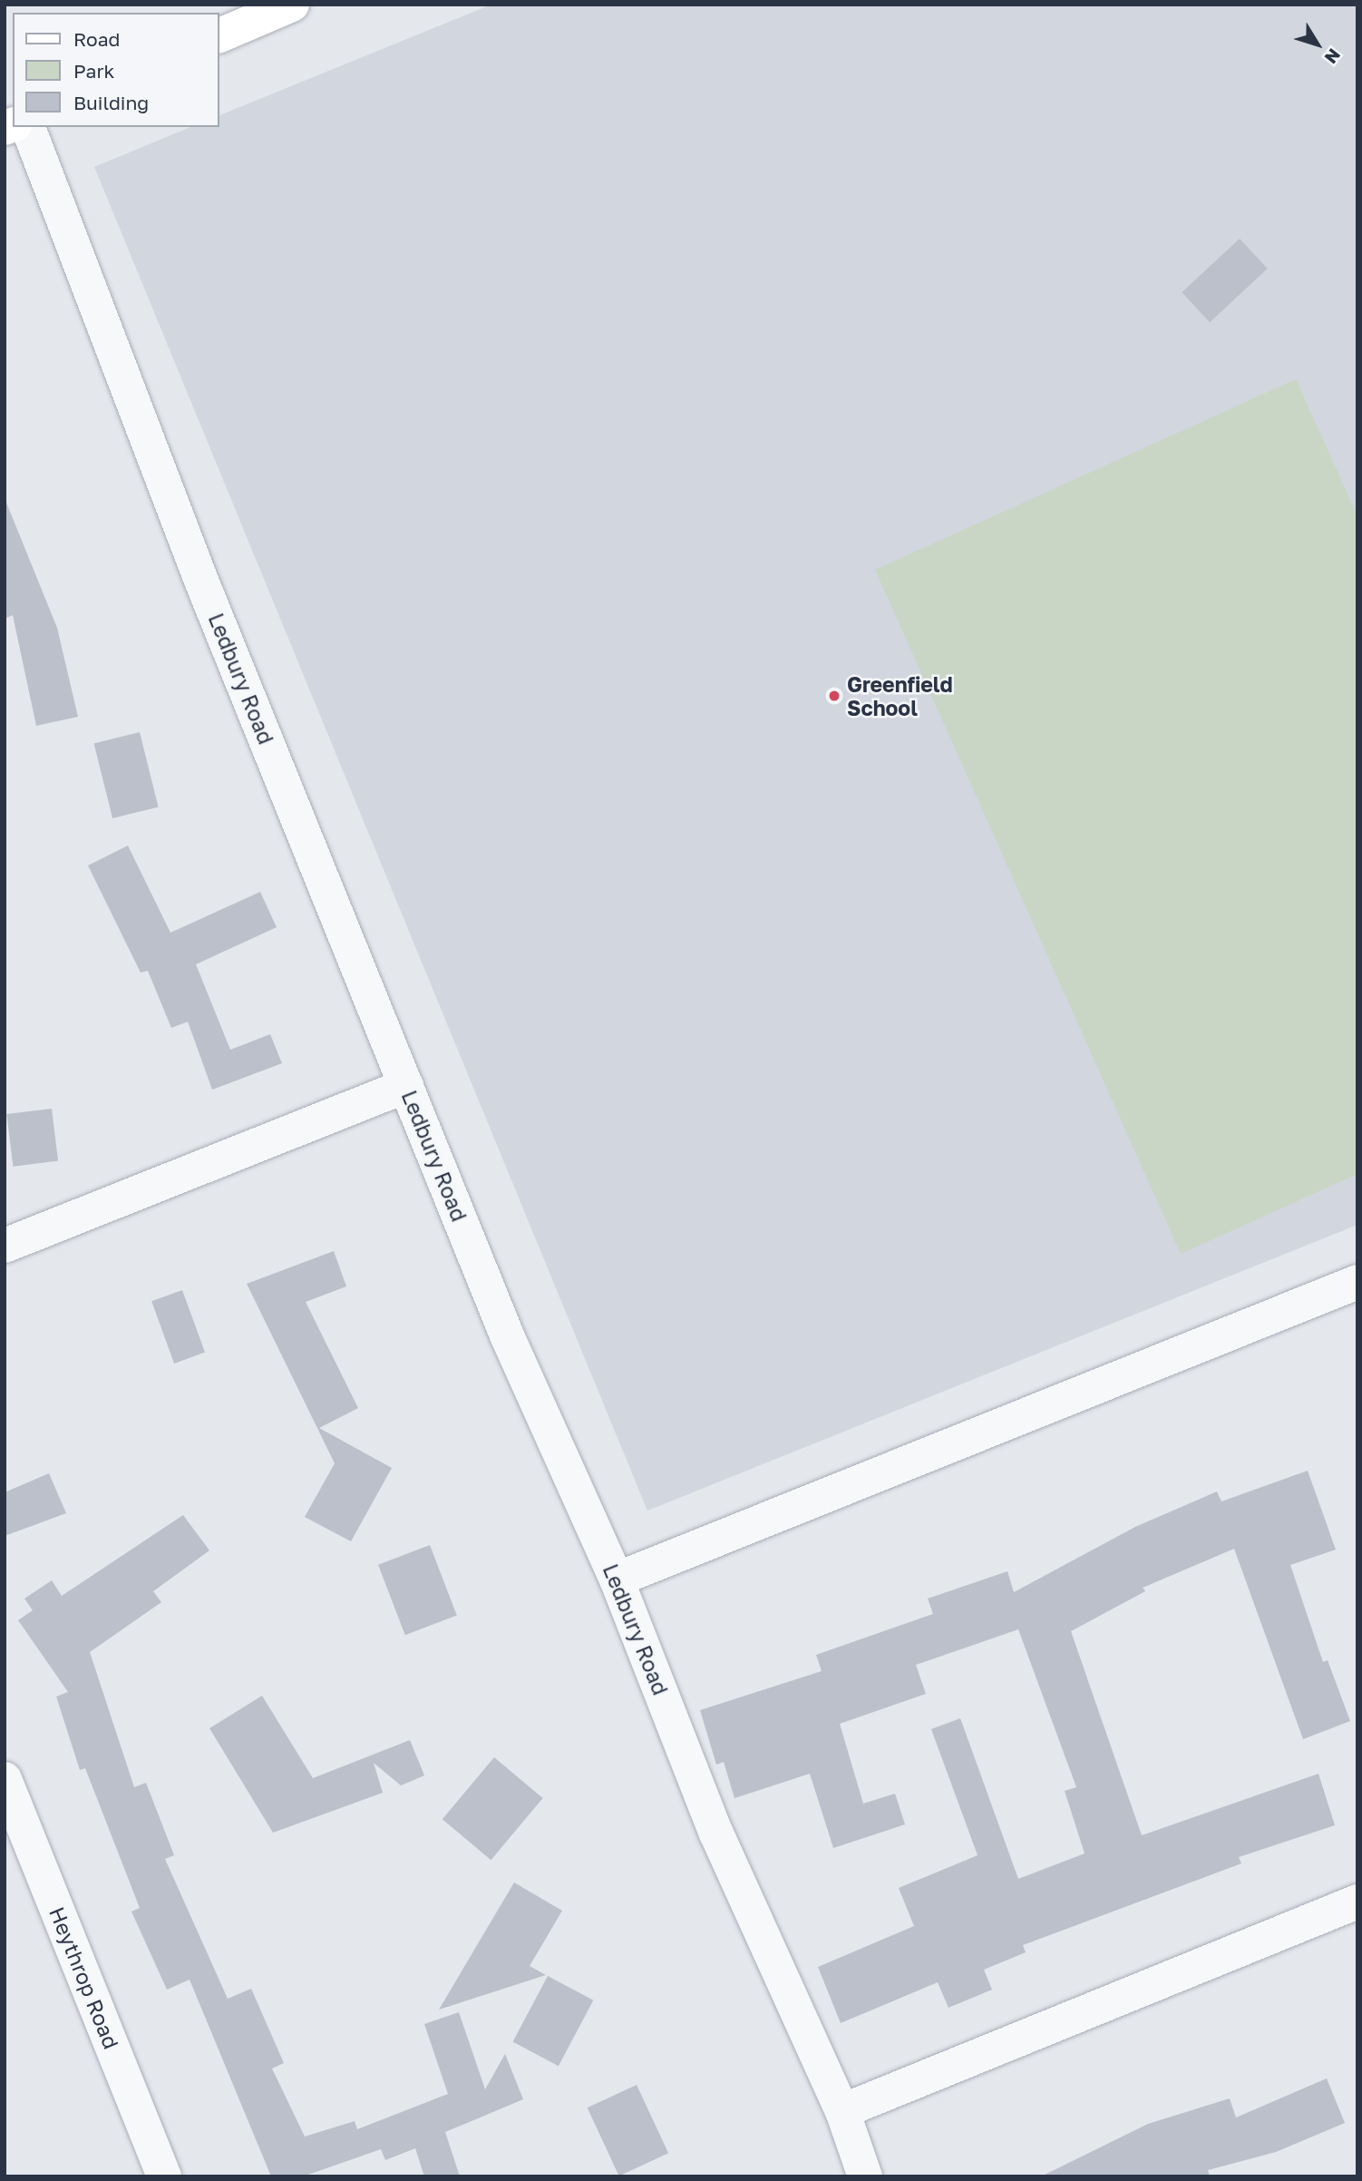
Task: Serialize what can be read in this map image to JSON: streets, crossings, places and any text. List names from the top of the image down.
{
  "streets": {
    "street": ["Ledbury Road", "Heythrop Road"]
  },
  "places": ["Greenfield School"],
  "legend": ["Road", "Park", "Building"],
  "north": "bottom right"
}
